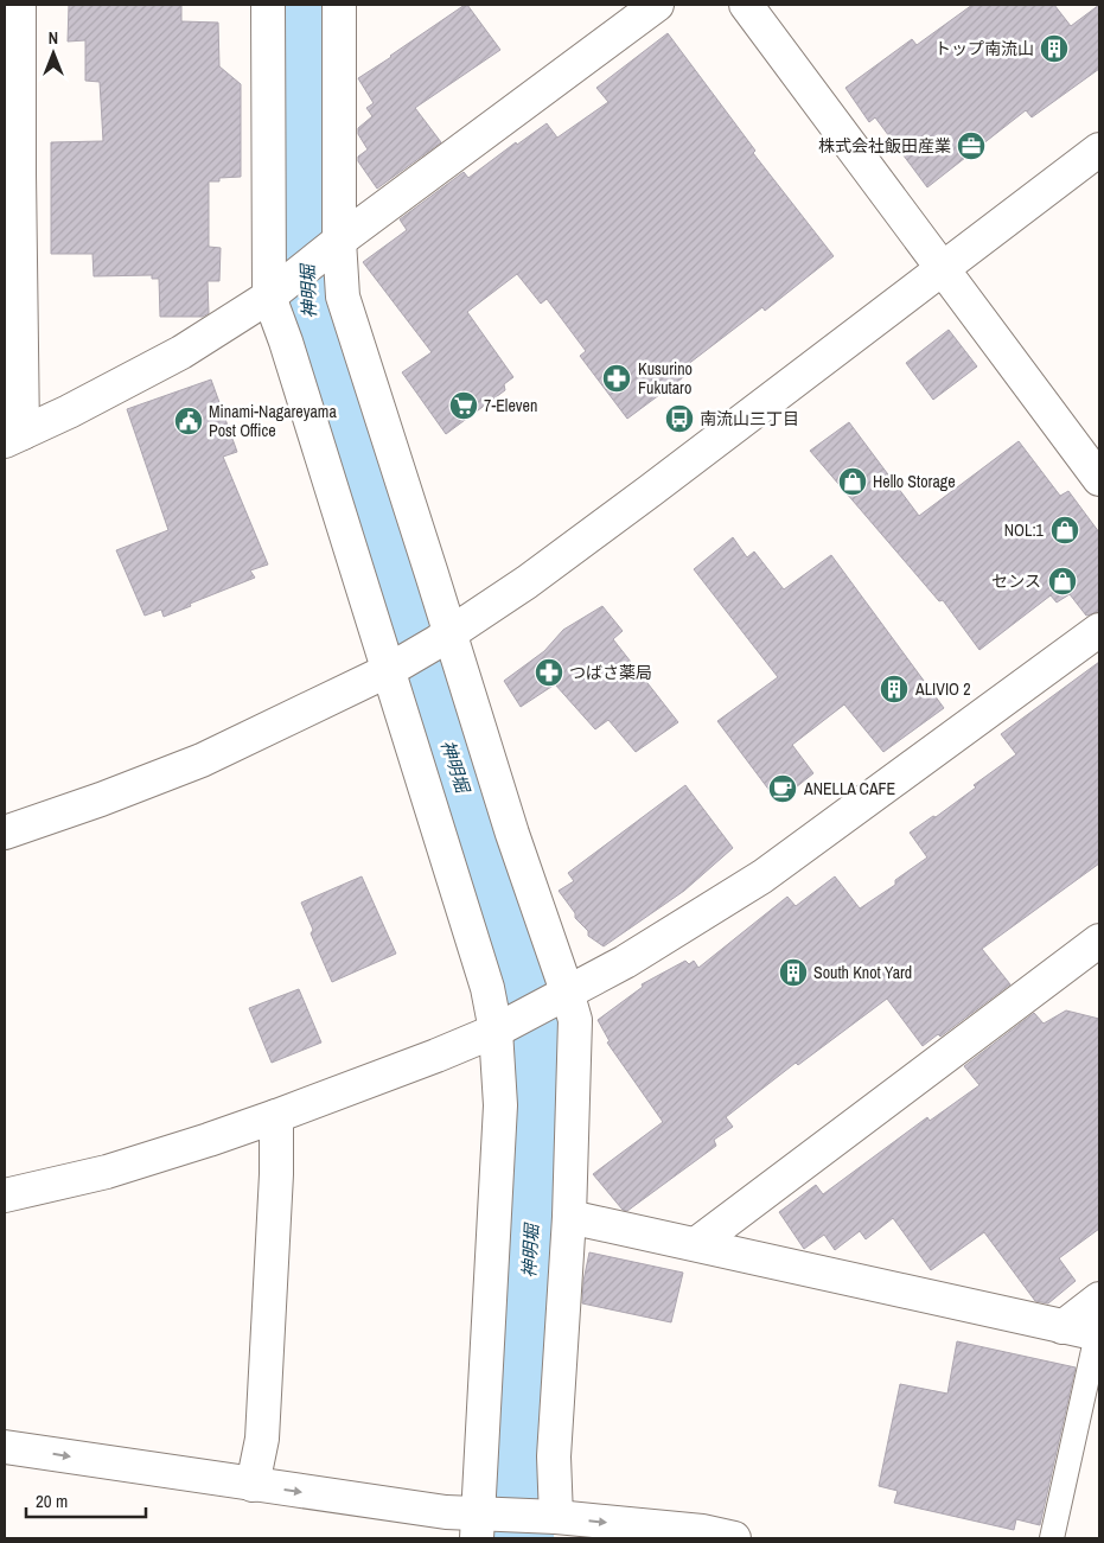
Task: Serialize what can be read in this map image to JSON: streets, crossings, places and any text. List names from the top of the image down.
{
  "water": ["神明堀"],
  "places": {
    "building": ["トップ南流山", "ALIVIO 2", "South Knot Yard"],
    "office": ["株式会社飯田産業"],
    "pharmacy": ["Kusurino Fukutaro", "つばさ薬局"],
    "supermarket": ["7-Eleven"],
    "bus stop": ["南流山三丁目"],
    "public building": ["Minami-Nagareyama Post Office"],
    "shop": ["Hello Storage", "NOL:1", "センス"],
    "cafe": ["ANELLA CAFE"]
  },
  "scale_bar": "20 m",
  "north": "top"
}
